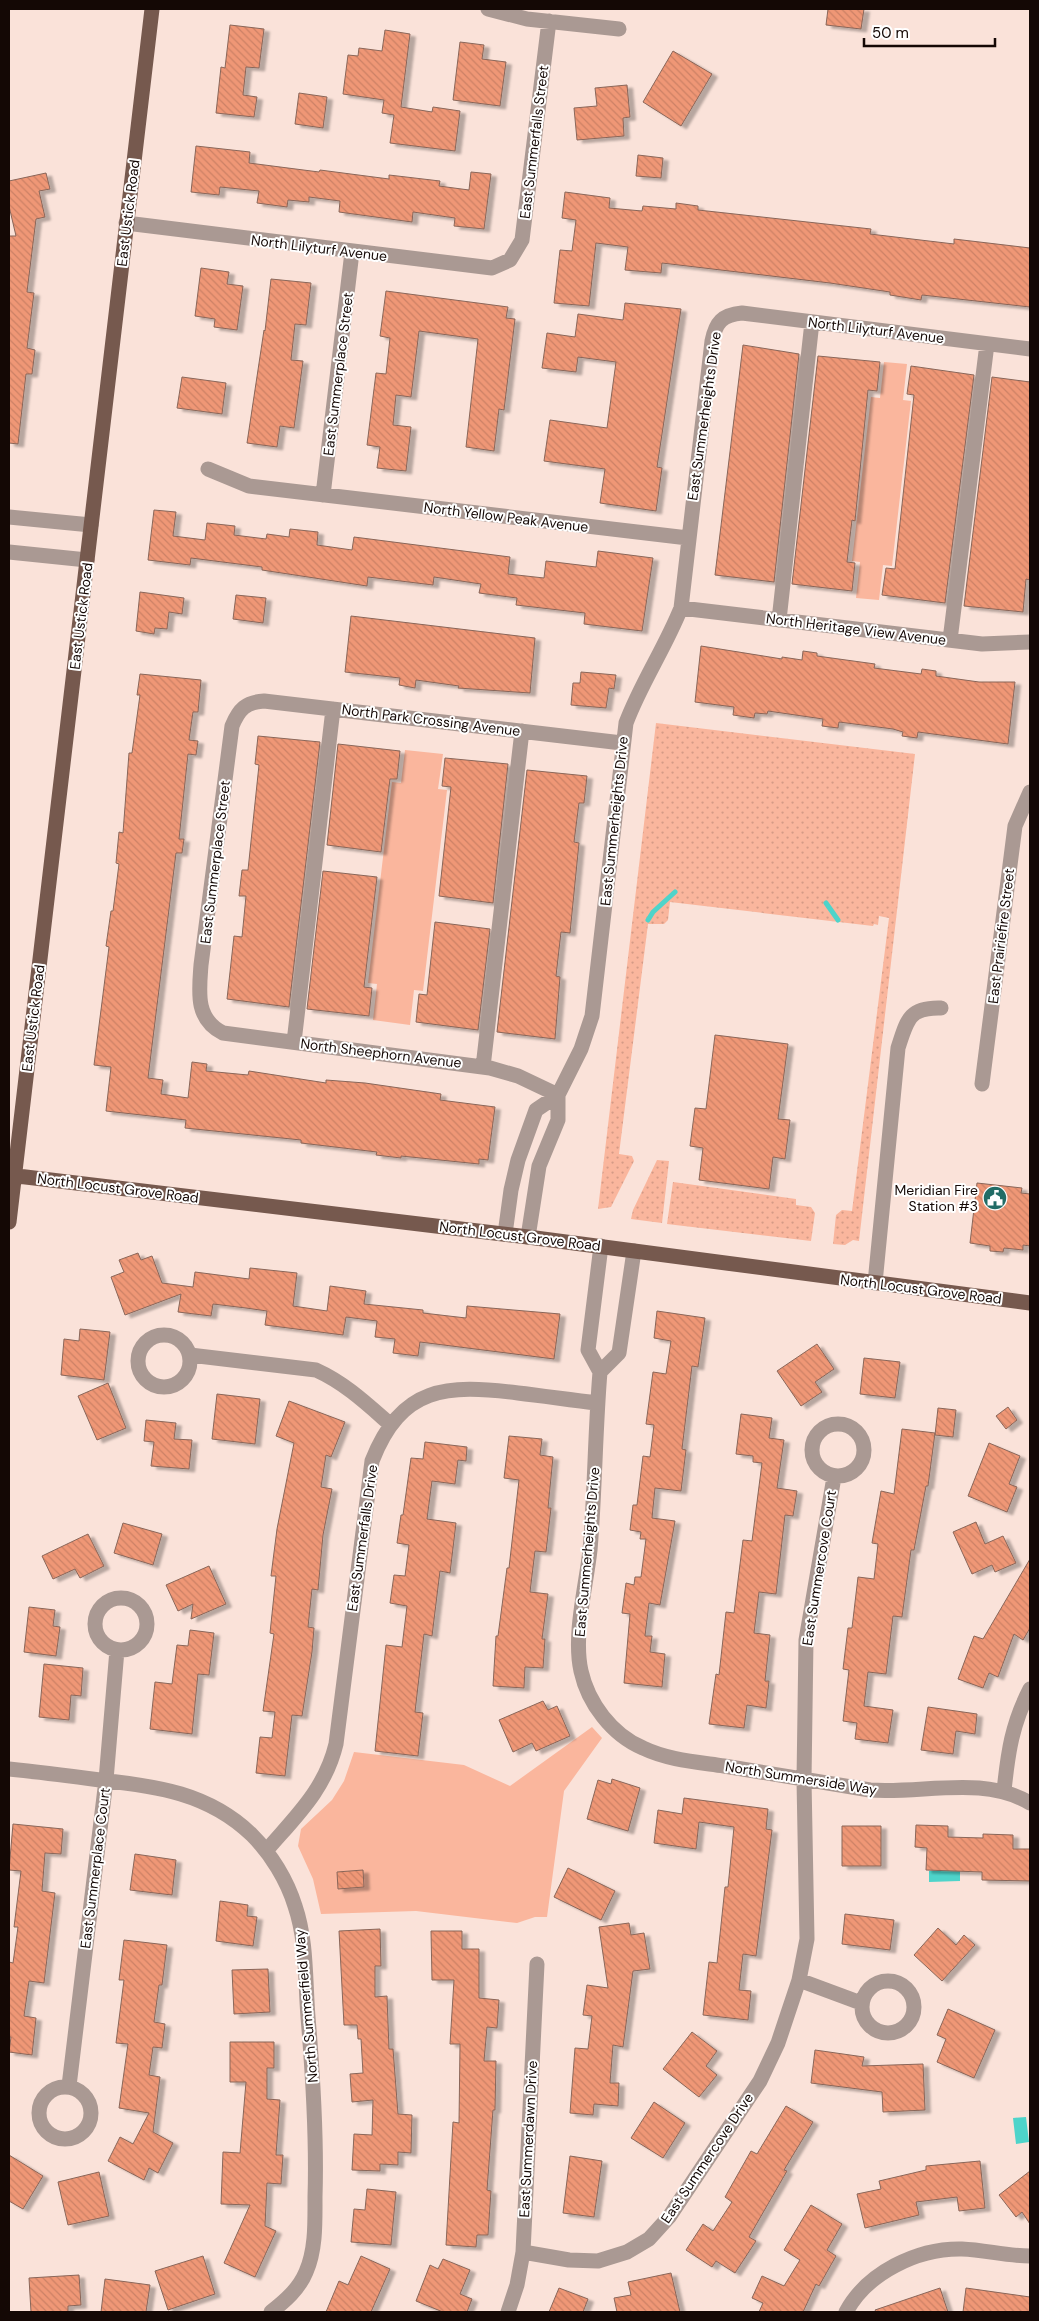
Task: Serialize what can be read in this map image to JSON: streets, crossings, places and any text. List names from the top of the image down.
{
  "streets": {
    "main road": ["East Ustick Road", "North Locust Grove Road"],
    "street": [
      "East Summerfalls Street",
      "North Lilyturf Avenue",
      "East Summerplace Street",
      "East Summerheights Drive",
      "North Yellow Peak Avenue",
      "North Heritage View Avenue",
      "North Park Crossing Avenue",
      "East Prairiefire Street",
      "North Sheephorn Avenue",
      "East Summerfalls Drive",
      "East Summercove Court",
      "North Summerside Way",
      "East Summerplace Court",
      "North Summerfield Way",
      "East Summerdawn Drive",
      "East Summercove Drive"
    ]
  },
  "crossings": [
    ["East Summerfalls Street", "North Lilyturf Avenue"],
    ["East Ustick Road", "North Lilyturf Avenue"],
    ["East Ustick Road", "North Locust Grove Road"],
    ["North Lilyturf Avenue", "East Summerplace Street"],
    ["North Lilyturf Avenue", "East Summerheights Drive"],
    ["East Summerplace Street", "North Yellow Peak Avenue"],
    ["East Summerplace Street", "North Park Crossing Avenue"],
    ["East Summerplace Street", "North Sheephorn Avenue"],
    ["East Summerheights Drive", "North Yellow Peak Avenue"],
    ["East Summerheights Drive", "North Heritage View Avenue"],
    ["East Summerheights Drive", "North Park Crossing Avenue"],
    ["East Summerheights Drive", "North Sheephorn Avenue"],
    ["East Summerheights Drive", "North Locust Grove Road"],
    ["East Summerheights Drive", "East Summerfalls Drive"],
    ["East Summerheights Drive", "North Summerside Way"],
    ["East Summerfalls Drive", "North Summerfield Way"],
    ["East Summercove Court", "North Summerside Way"],
    ["East Summercove Court", "East Summercove Drive"],
    ["North Summerside Way", "East Summercove Drive"],
    ["East Summerplace Court", "North Summerfield Way"],
    ["East Summerdawn Drive", "East Summercove Drive"]
  ],
  "places": {
    "public building": ["Meridian Fire Station #3"]
  },
  "scale_bar": "50 m"
}
